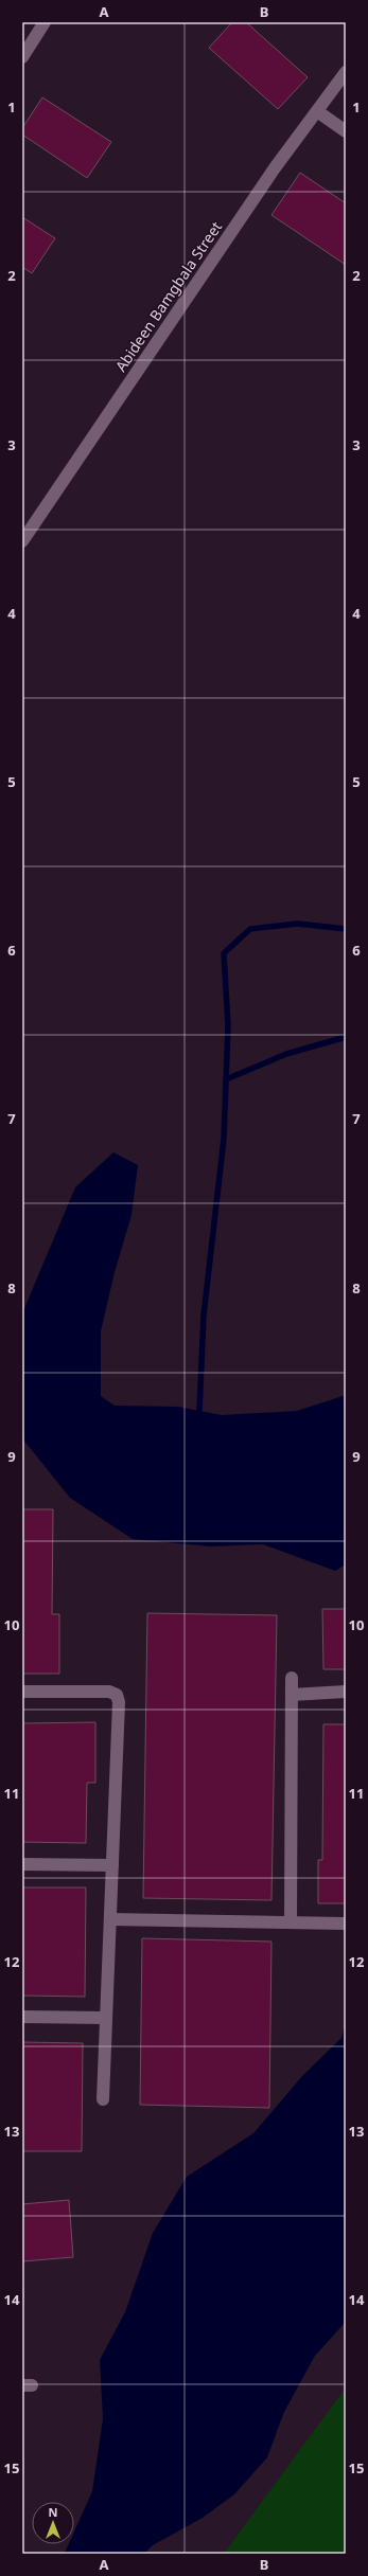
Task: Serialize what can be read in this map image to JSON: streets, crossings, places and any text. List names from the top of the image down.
{
  "streets": {
    "street": ["Abideen Bamgbala Street"]
  },
  "north": "top",
  "grid": {
    "columns": ["A", "B"],
    "rows": [
      "1",
      "2",
      "3",
      "4",
      "5",
      "6",
      "7",
      "8",
      "9",
      "10",
      "11",
      "12",
      "13",
      "14",
      "15"
    ]
  }
}
